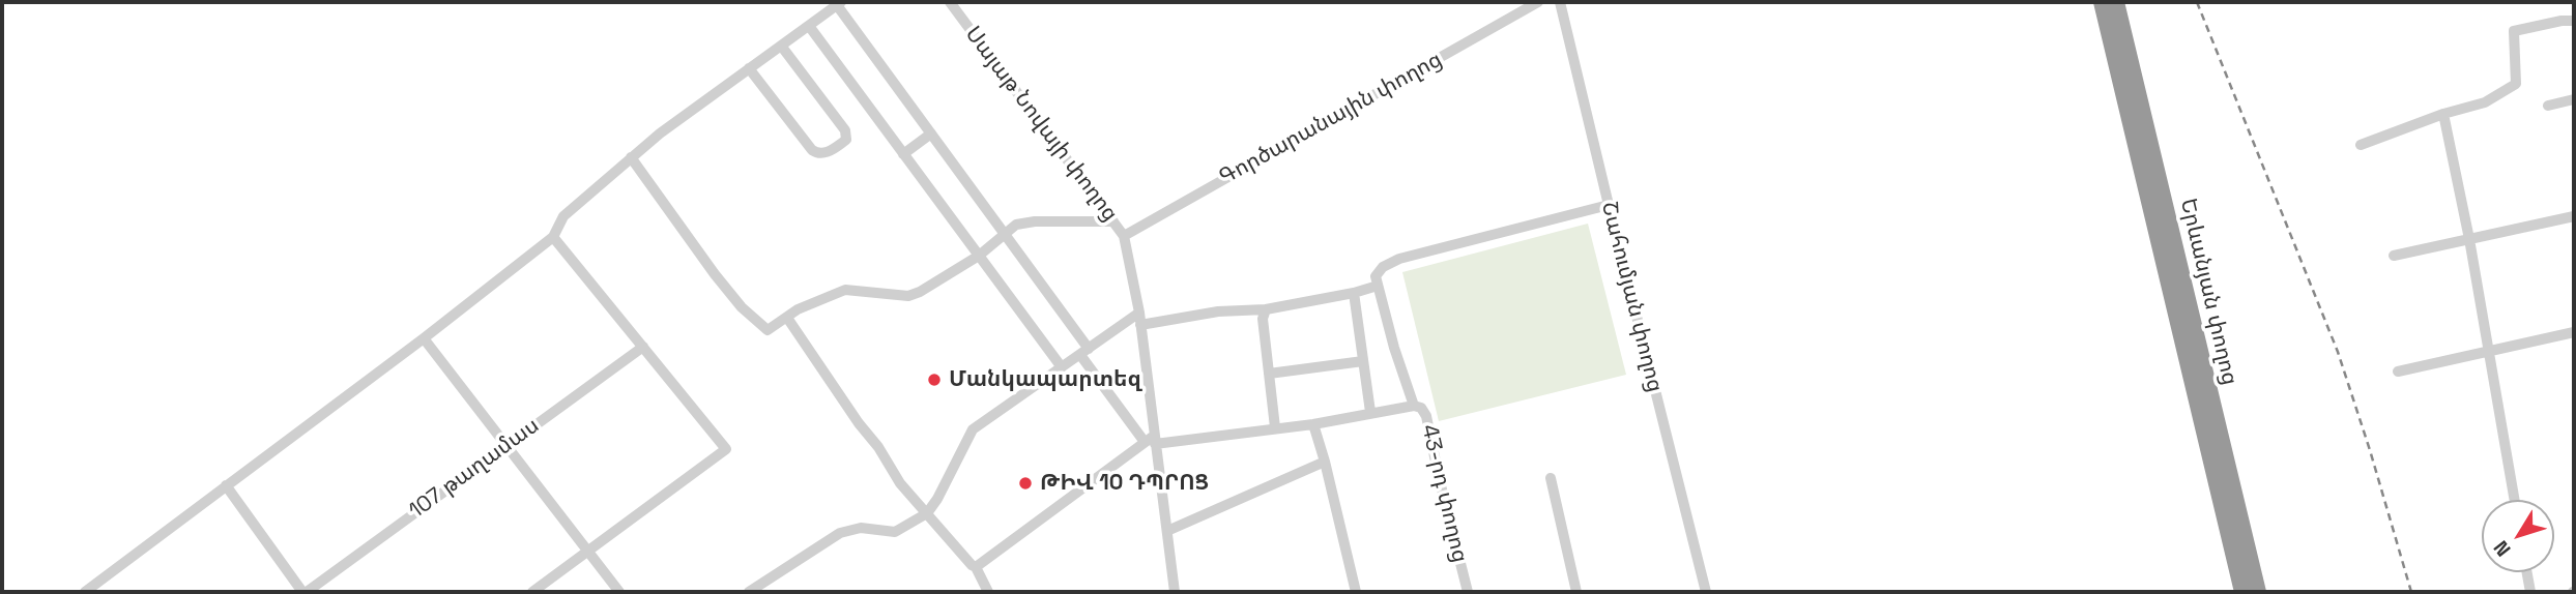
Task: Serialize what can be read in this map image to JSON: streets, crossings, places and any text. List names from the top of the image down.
{
  "streets": {
    "highway": ["Երևանյան փողոց"],
    "street": [
      "Գործարանային փողոց",
      "Սայաթ Նովայի փողոց",
      "Շահումյան փողոց",
      "107 թաղամաս",
      "43-րդ փողոց"
    ]
  },
  "crossings": [
    ["Գործարանային փողոց", "Սայաթ Նովայի փողոց"]
  ],
  "places": ["Մանկապարտեզ", "ԹԻՎ 10 ԴՊՐՈՑ"],
  "north": "bottom left"
}
